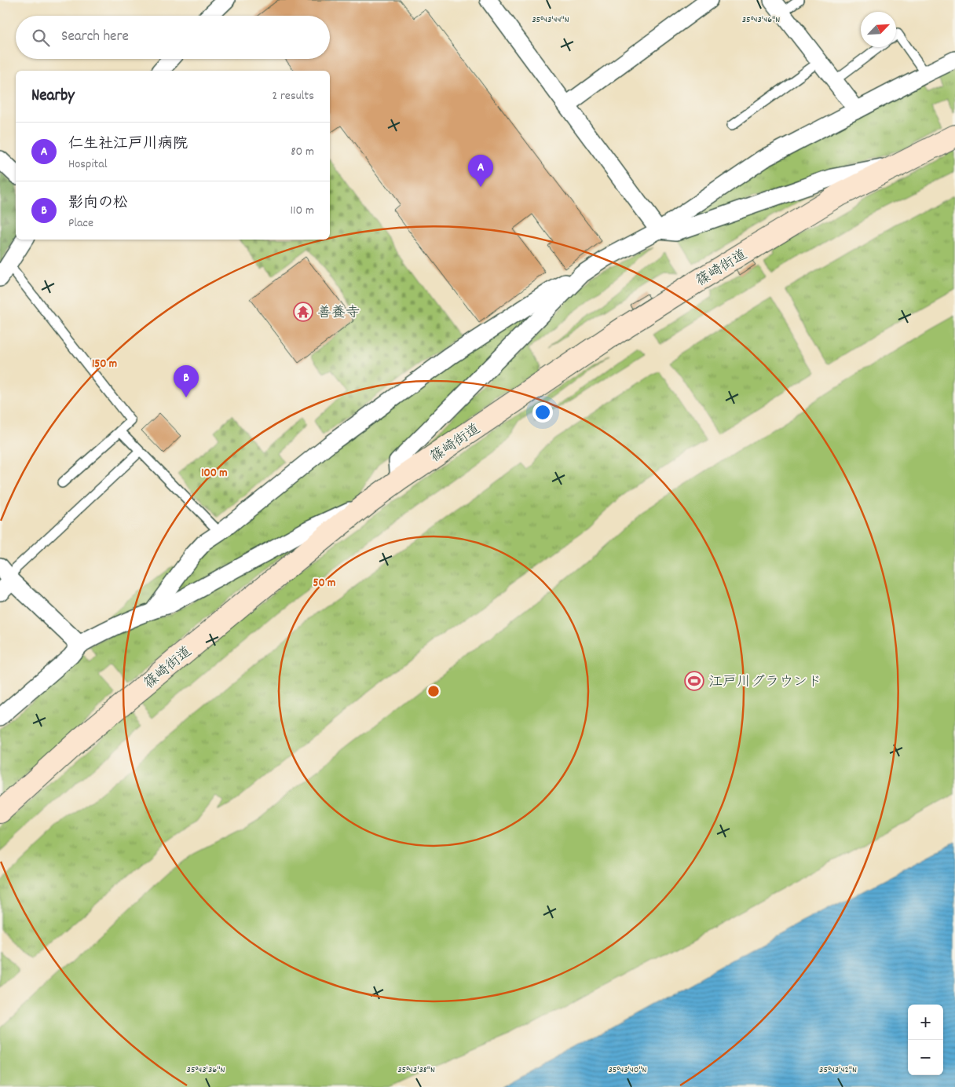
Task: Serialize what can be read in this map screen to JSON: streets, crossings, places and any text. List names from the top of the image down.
{
  "streets": {
    "main road": ["篠崎街道"]
  },
  "places": {
    "temple": ["善養寺"],
    "sports": ["江戸川グラウンド"]
  },
  "north": "top right",
  "page": {
    "search": "Search here",
    "heading": ["Nearby", "2 results"],
    "list": [
      {
        "mark": "A",
        "name": "仁生社江戸川病院",
        "note": "Hospital",
        "value": "80 m"
      },
      {
        "mark": "B",
        "name": "影向の松",
        "note": "Place",
        "value": "110 m"
      }
    ],
    "pins": ["A", "B"],
    "map_buttons": ["+", "−"]
  },
  "coordinates": [
    "35°43'44\"N",
    "35°43'46\"N",
    "35°43'36\"N",
    "35°43'38\"N",
    "35°43'40\"N",
    "35°43'42\"N"
  ],
  "rings": ["150 m", "100 m", "50 m"]
}
